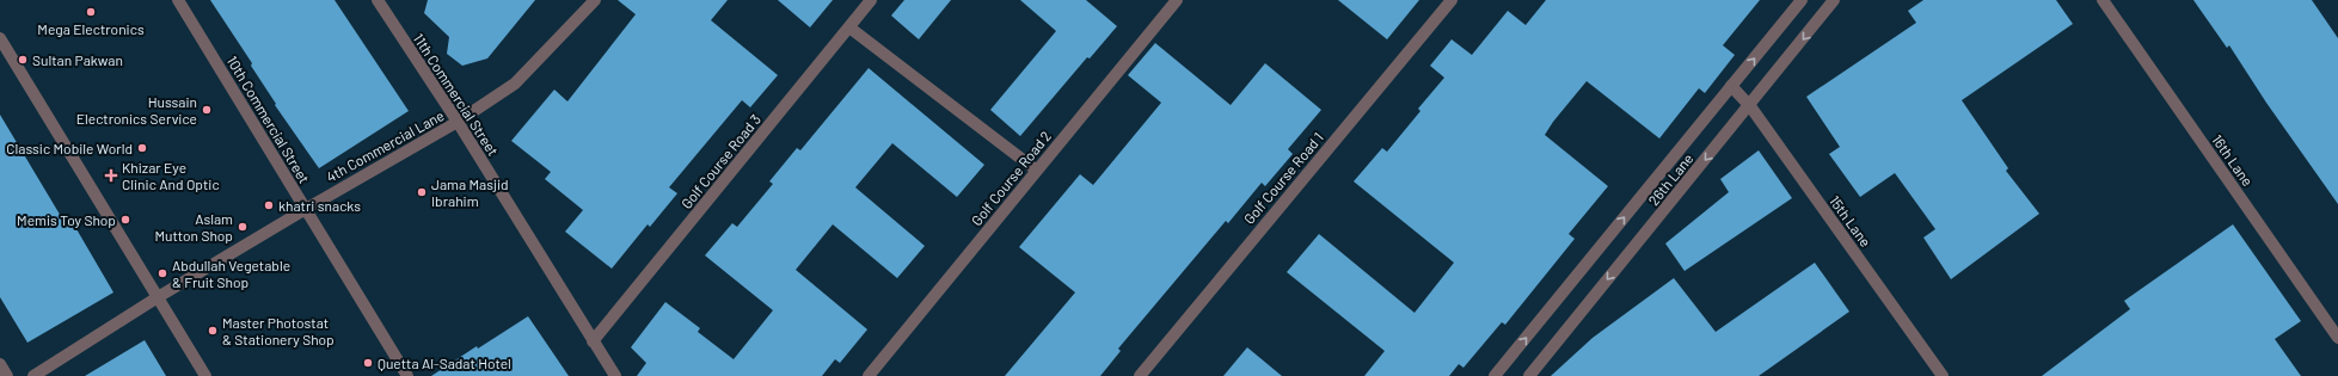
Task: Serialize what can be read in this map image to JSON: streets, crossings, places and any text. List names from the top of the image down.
{
  "streets": {
    "street": [
      "11th Commercial Street",
      "10th Commercial Street",
      "4th Commercial Lane",
      "16th Lane",
      "Golf Course Road 3",
      "Golf Course Road 2",
      "Golf Course Road 1",
      "26th Lane",
      "15th Lane"
    ]
  },
  "crossings": [
    ["11th Commercial Street", "4th Commercial Lane"],
    ["11th Commercial Street", "Golf Course Road 3"],
    ["10th Commercial Street", "4th Commercial Lane"],
    ["26th Lane", "15th Lane"]
  ],
  "places": {
    "other": [
      "Mega Electronics",
      "Sultan Pakwan",
      "Hussain Electronics Service",
      "Classic Mobile World",
      "Jama Masjid Ibrahim",
      "khatri snacks",
      "Memis Toy Shop",
      "Aslam Mutton Shop",
      "Abdullah Vegetable & Fruit Shop",
      "Master Photostat & Stationery Shop",
      "Quetta Al-Sadat Hotel"
    ],
    "health": ["Khizar Eye Clinic And Optic"]
  }
}
